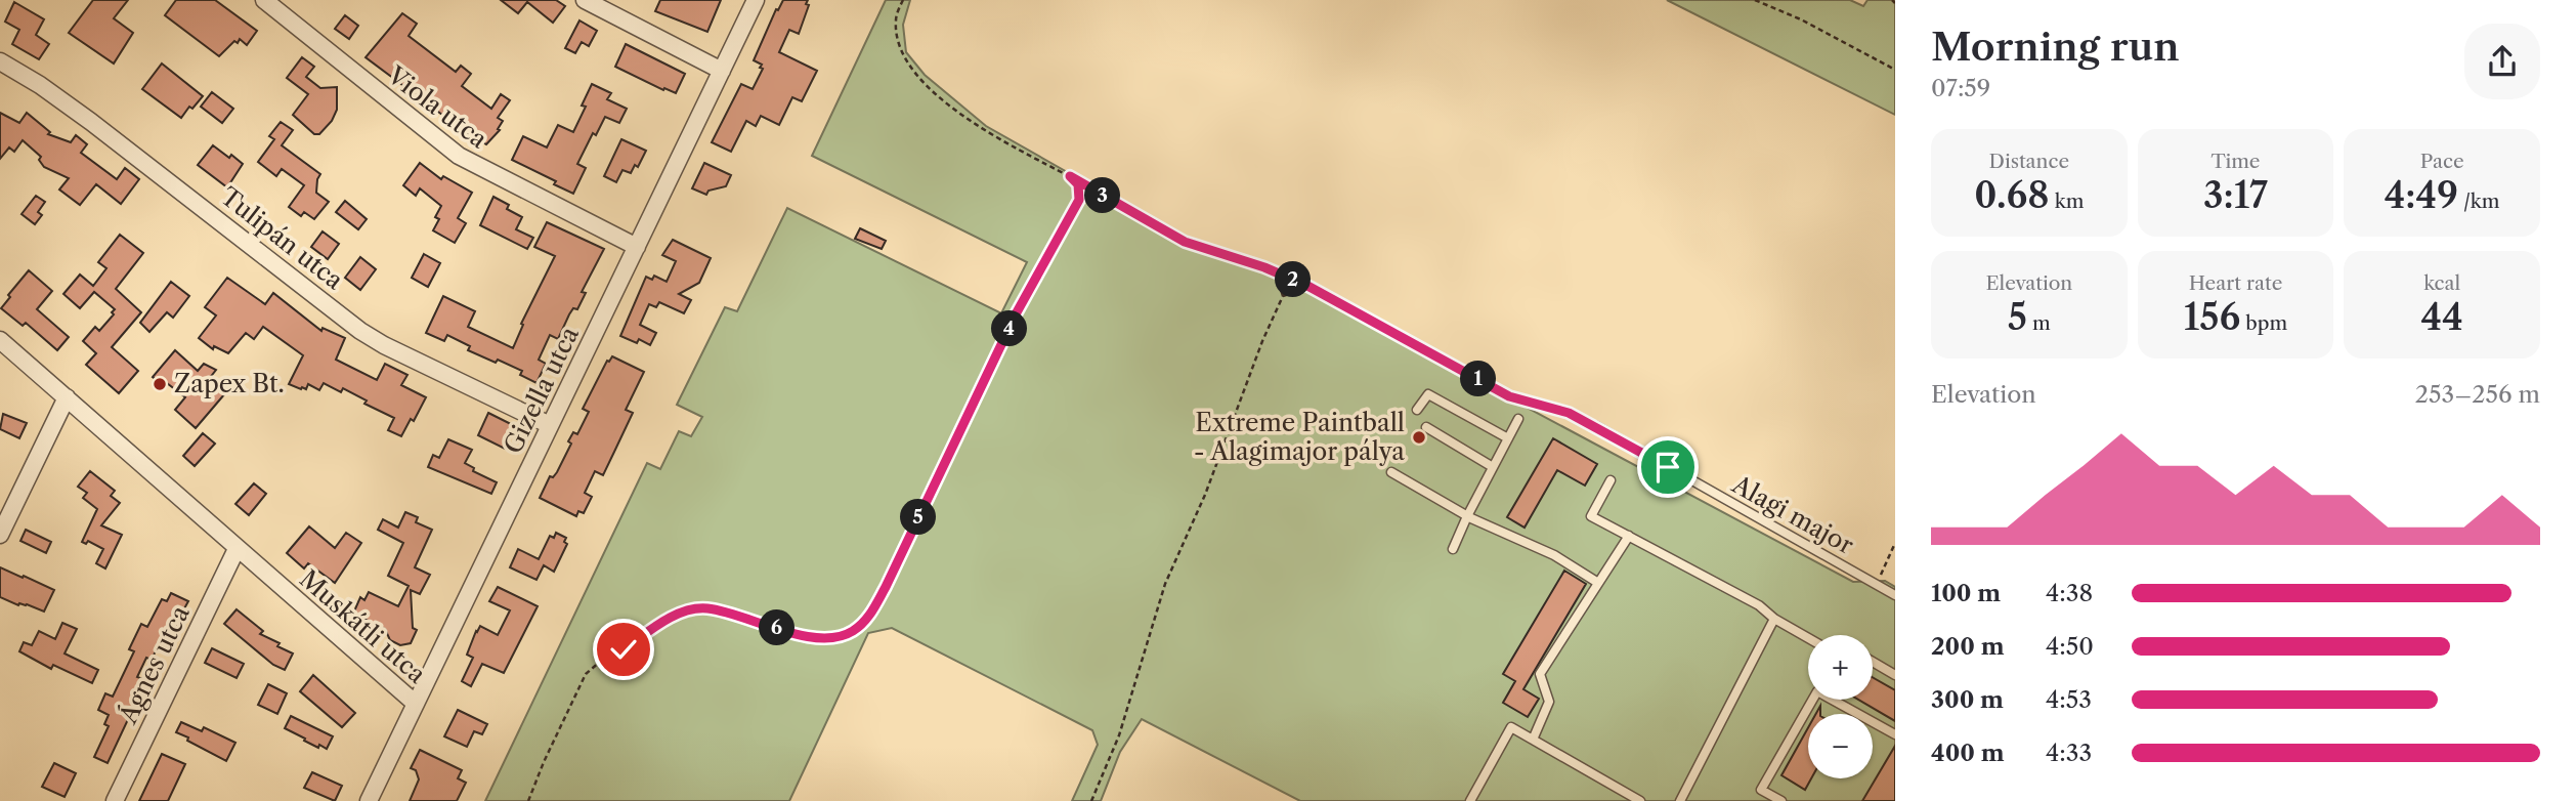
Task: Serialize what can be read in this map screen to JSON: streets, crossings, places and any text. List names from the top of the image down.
{
  "streets": {
    "street": [
      "Viola utca",
      "Tulipán utca",
      "Gizella utca",
      "Muskátli utca",
      "Ágnes utca"
    ],
    "lane": ["Alagi major"]
  },
  "crossings": [
    ["Viola utca", "Gizella utca"],
    ["Tulipán utca", "Gizella utca"],
    ["Gizella utca", "Muskátli utca"],
    ["Muskátli utca", "Ágnes utca"]
  ],
  "places": ["Zapex Bt.", "Extreme Paintball - Alagimajor pálya"],
  "page": {
    "heading": ["Morning run", "07:59"],
    "stats": [
      ["Distance", "0.68 km"],
      ["Time", "3:17"],
      ["Pace", "4:49 /km"],
      ["Elevation", "5 m"],
      ["Heart rate", "156 bpm"],
      ["kcal", "44"]
    ],
    "pins": [
      "3",
      "2",
      "4",
      "1",
      "5",
      "6"
    ],
    "chart": ["Elevation", "253–256 m"],
    "list": [
      {
        "name": "100 m",
        "note": "4:38"
      },
      {
        "name": "200 m",
        "note": "4:50"
      },
      {
        "name": "300 m",
        "note": "4:53"
      },
      {
        "name": "400 m",
        "note": "4:33"
      }
    ],
    "map_buttons": ["+", "−"]
  }
}
